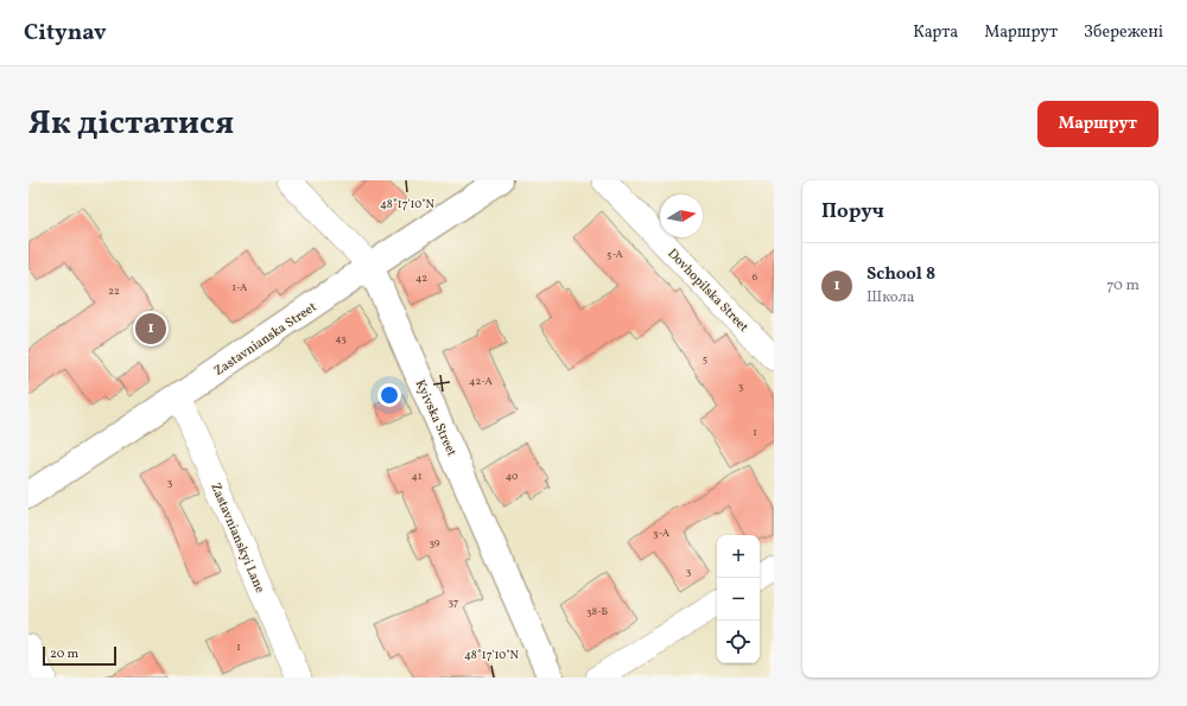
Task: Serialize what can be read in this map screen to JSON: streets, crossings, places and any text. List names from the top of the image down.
{
  "streets": {
    "street": [
      "Dovhopilska Street",
      "Zastavnianska Street",
      "Kyivska Street",
      "Zastavnianskyi Lane"
    ]
  },
  "crossings": [
    ["Zastavnianska Street", "Kyivska Street"],
    ["Zastavnianska Street", "Zastavnianskyi Lane"]
  ],
  "house_numbers": [
    "5-А",
    "6",
    "42",
    "1-А",
    "22",
    "43",
    "5",
    "42-А",
    "3",
    "1",
    "41",
    "40",
    "3",
    "3-А",
    "39",
    "3",
    "37",
    "38-Б",
    "1"
  ],
  "scale_bar": "20 m",
  "north": "right",
  "page": {
    "header": "Citynav",
    "nav": ["Карта", "Маршрут", "Збережені"],
    "title": "Як дістатися",
    "buttons": "Маршрут",
    "heading": "Поруч",
    "list": [
      {
        "mark": "1",
        "name": "School 8",
        "note": "Школа",
        "value": "70 m"
      }
    ],
    "pins": "1",
    "map_buttons": ["+", "−"],
    "scale": "20 m"
  },
  "coordinates": ["48°17'10\"N"]
}
